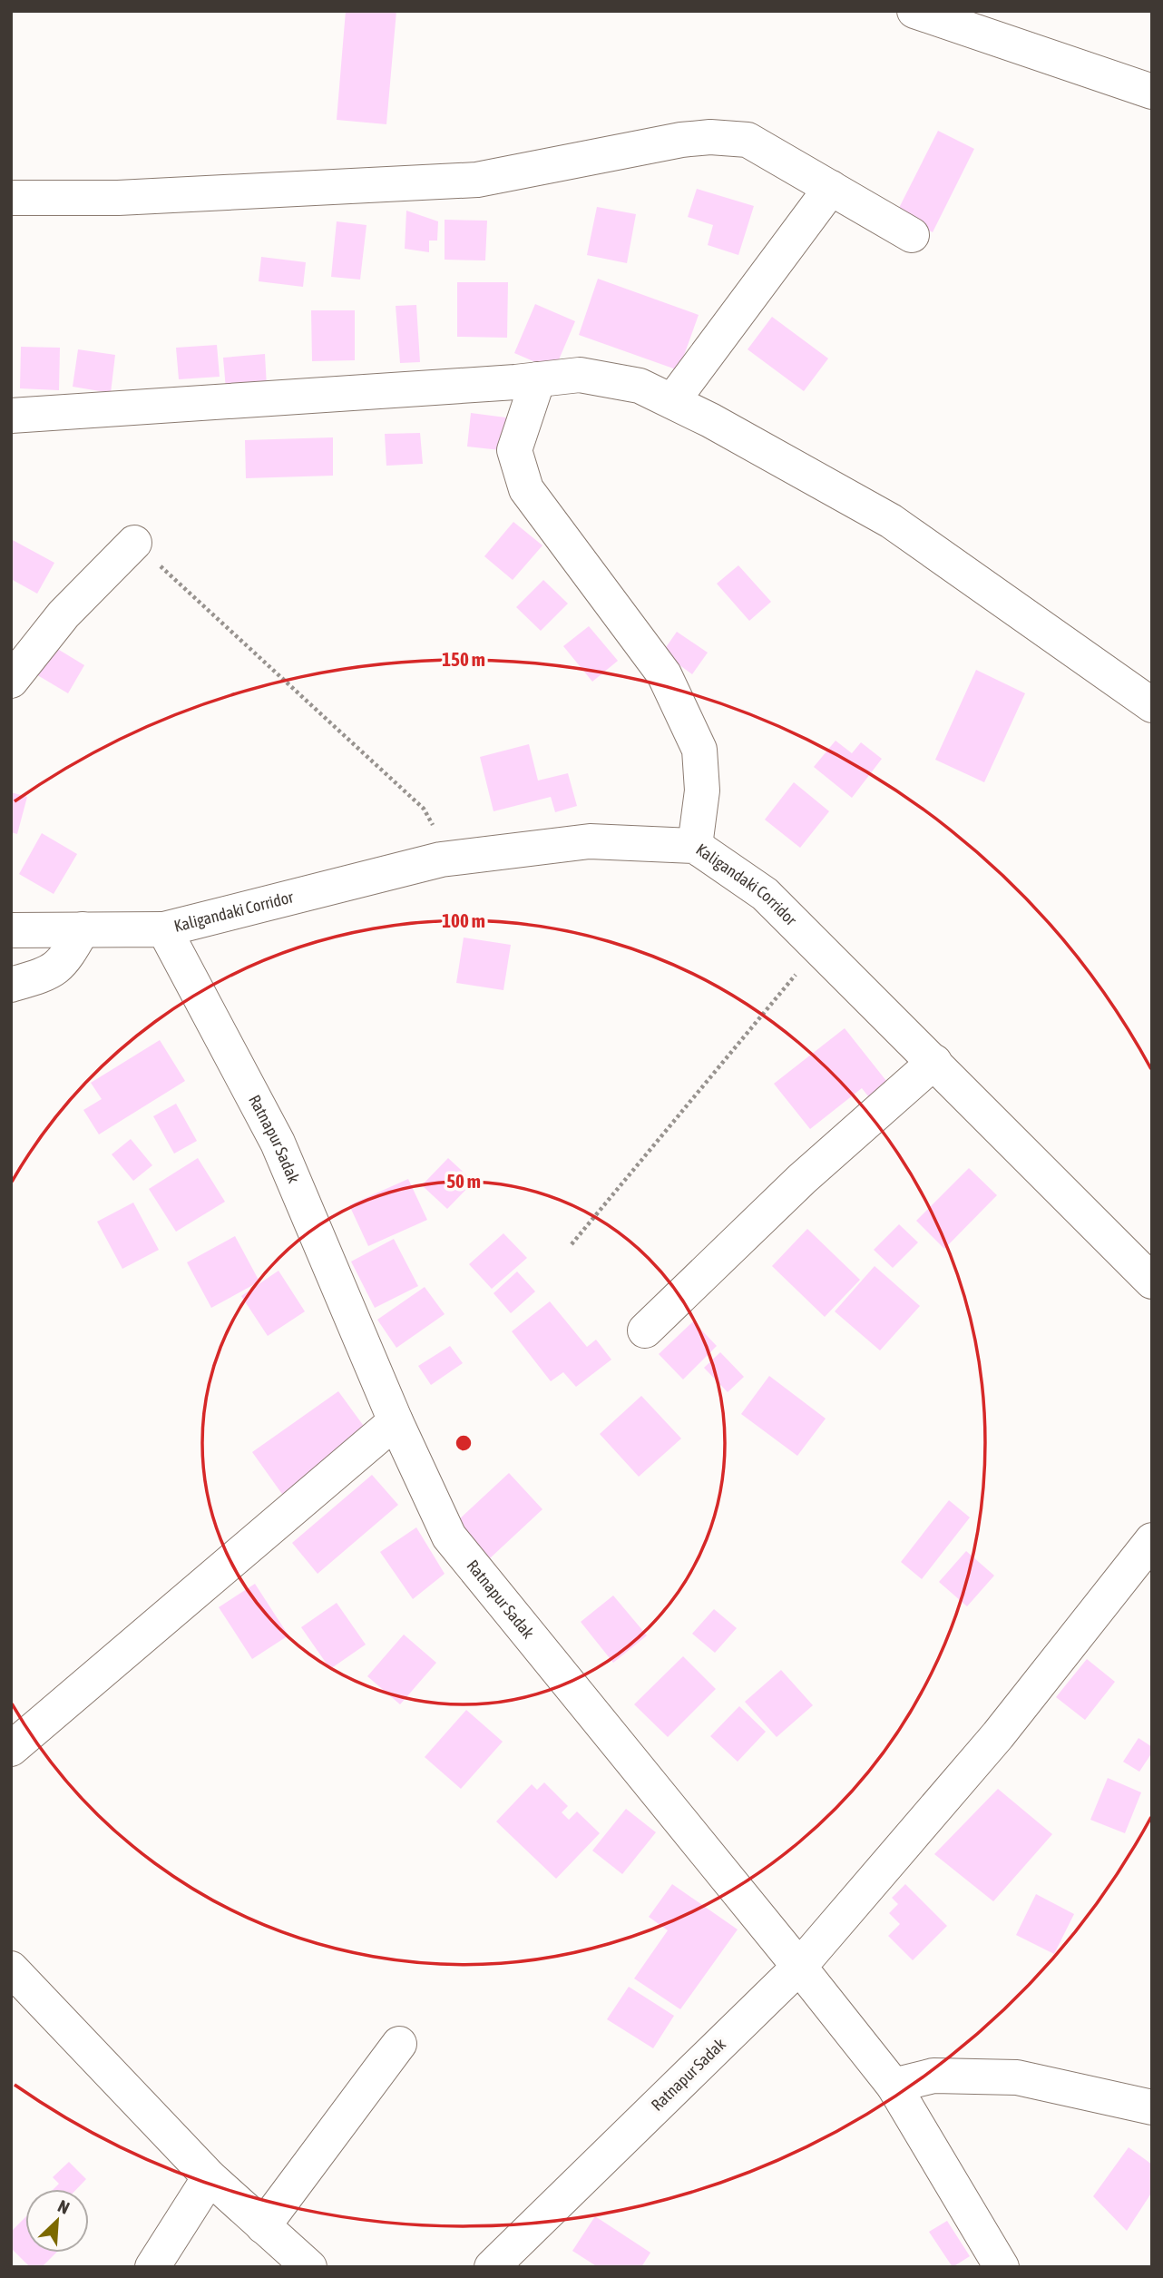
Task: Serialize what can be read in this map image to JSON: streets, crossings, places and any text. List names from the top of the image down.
{
  "streets": {
    "street": ["Kaligandaki Corridor", "Ratnapur Sadak"]
  },
  "crossings": [
    ["Kaligandaki Corridor", "Ratnapur Sadak"]
  ],
  "north": "top right",
  "rings": ["150 m", "100 m", "50 m"]
}
